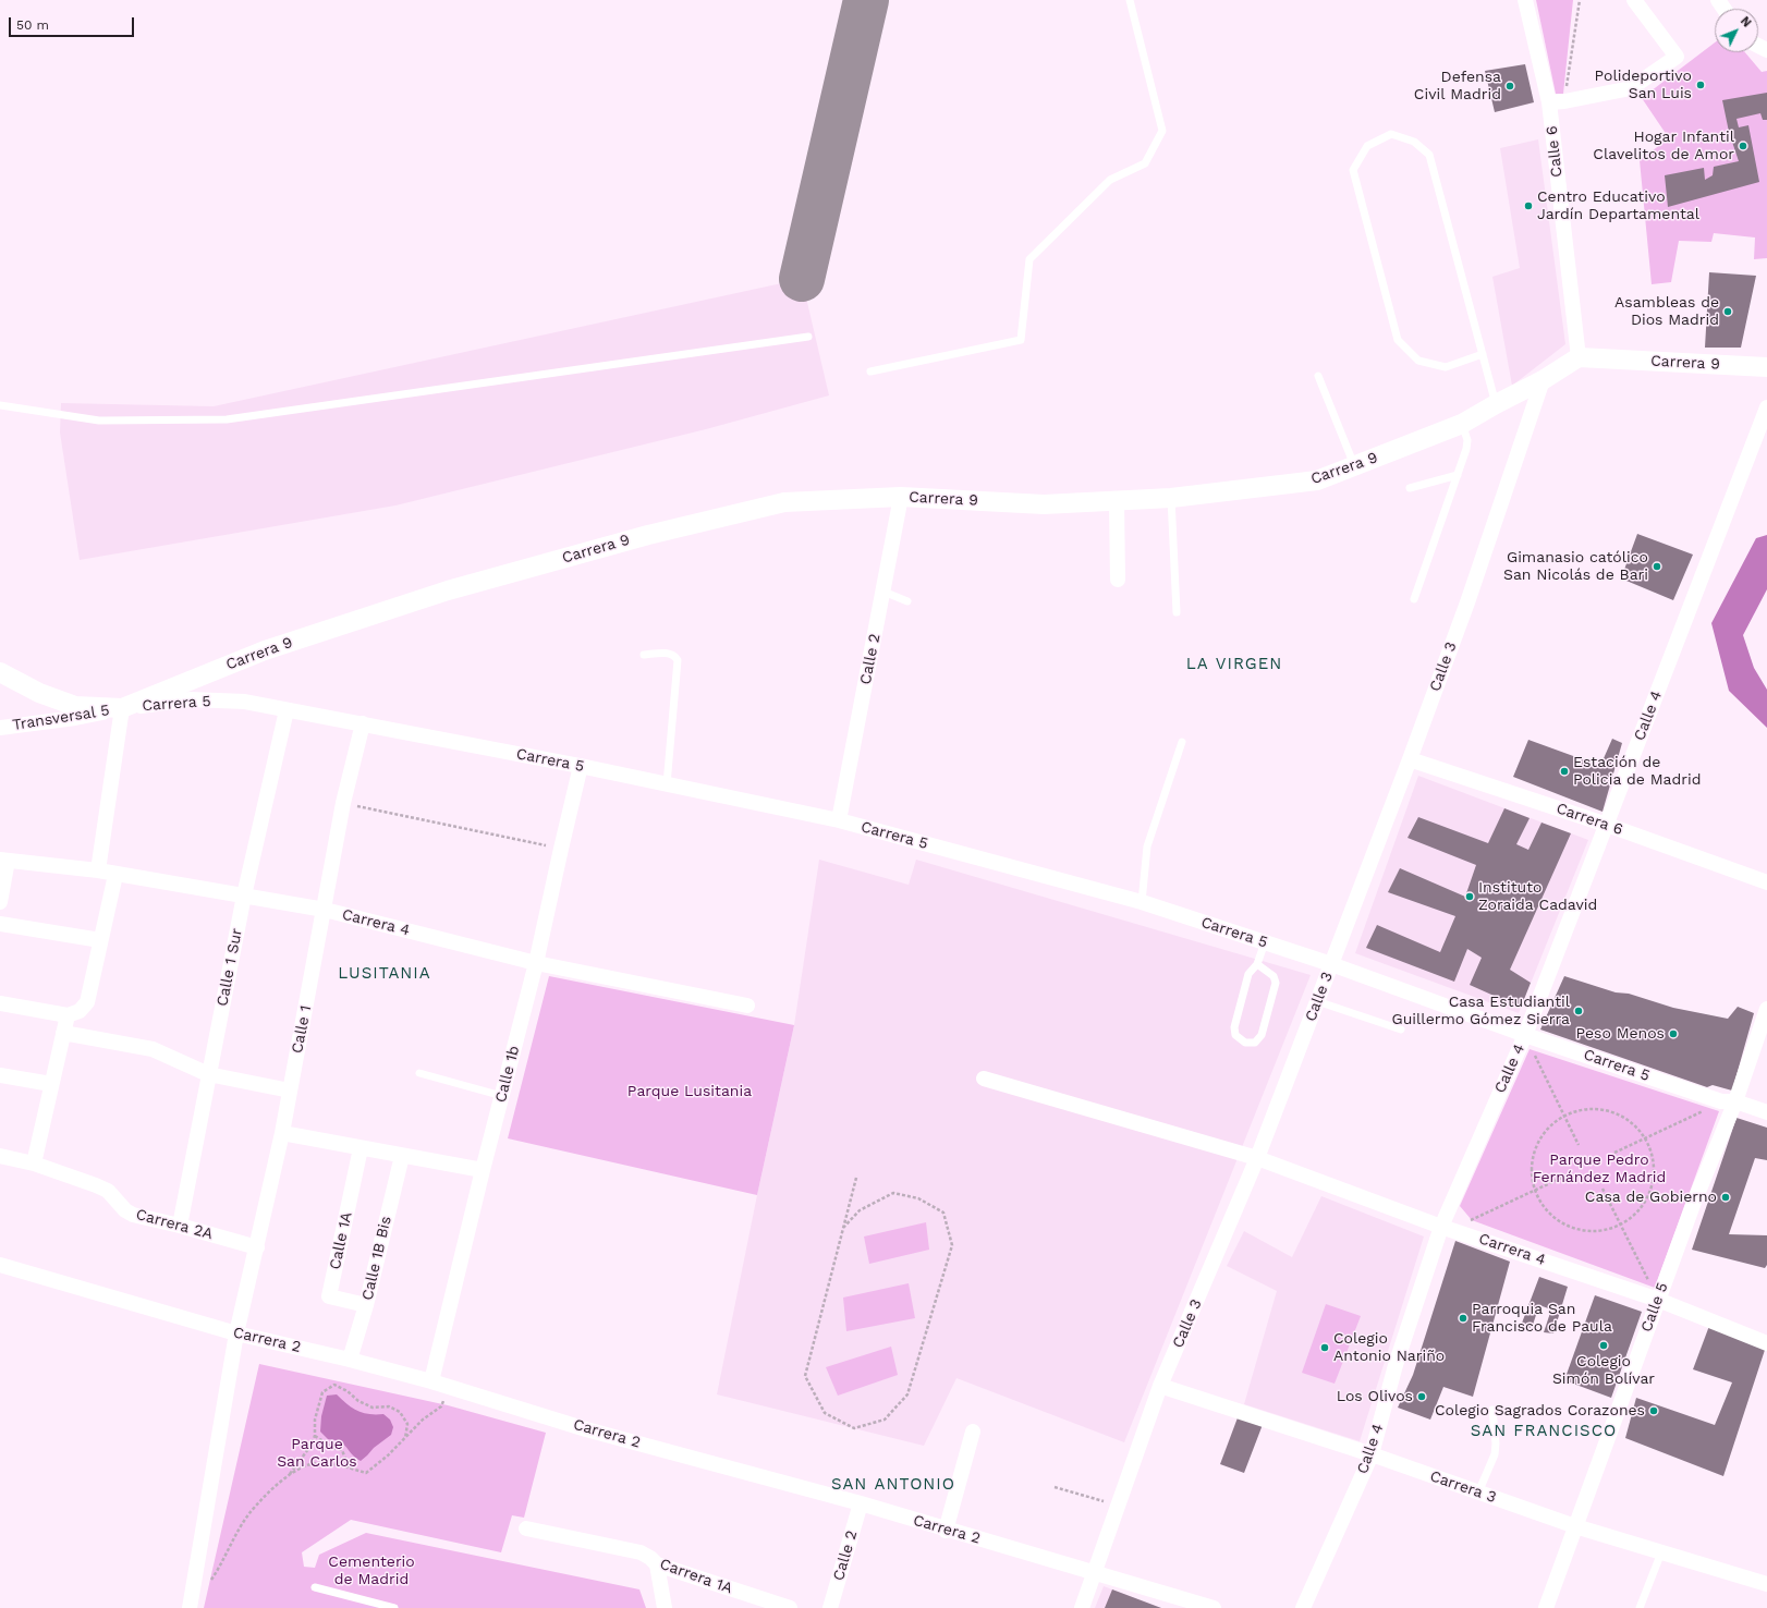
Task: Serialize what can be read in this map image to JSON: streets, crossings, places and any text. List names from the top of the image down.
{
  "streets": {
    "street": [
      "Calle 6",
      "Carrera 9",
      "Calle 2",
      "Calle 3",
      "Carrera 5",
      "Calle 4",
      "Transversal 5",
      "Carrera 6",
      "Carrera 4",
      "Calle 1 Sur",
      "Calle 1",
      "Calle 1b",
      "Carrera 2A",
      "Calle 1A",
      "Calle 1B Bis",
      "Calle 5",
      "Carrera 2",
      "Carrera 3",
      "Carrera 1A"
    ]
  },
  "crossings": [
    ["Calle 6", "Carrera 9"],
    ["Carrera 9", "Calle 2"],
    ["Carrera 9", "Calle 3"],
    ["Carrera 9", "Carrera 5"],
    ["Carrera 9", "Transversal 5"],
    ["Calle 2", "Carrera 5"],
    ["Calle 2", "Carrera 2"],
    ["Calle 3", "Carrera 5"],
    ["Calle 3", "Carrera 6"],
    ["Calle 3", "Carrera 4"],
    ["Calle 3", "Carrera 2"],
    ["Calle 3", "Carrera 3"],
    ["Carrera 5", "Calle 4"],
    ["Carrera 5", "Transversal 5"],
    ["Carrera 5", "Calle 1 Sur"],
    ["Carrera 5", "Calle 1"],
    ["Carrera 5", "Calle 1b"],
    ["Carrera 5", "Calle 5"],
    ["Calle 4", "Carrera 6"],
    ["Calle 4", "Carrera 4"],
    ["Calle 4", "Carrera 3"],
    ["Carrera 4", "Calle 1 Sur"],
    ["Carrera 4", "Calle 1"],
    ["Carrera 4", "Calle 1b"],
    ["Carrera 4", "Calle 5"],
    ["Calle 1 Sur", "Carrera 2A"],
    ["Calle 1", "Carrera 2A"],
    ["Calle 1", "Carrera 2"],
    ["Calle 1b", "Carrera 2"],
    ["Calle 1A", "Calle 1B Bis"],
    ["Calle 1B Bis", "Carrera 2"],
    ["Calle 5", "Carrera 3"]
  ],
  "districts": [
    "LA VIRGEN",
    "LUSITANIA",
    "SAN FRANCISCO",
    "SAN ANTONIO"
  ],
  "parks": [
    "Parque Lusitania",
    "Parque Pedro Fernández Madrid",
    "Parque San Carlos",
    "Cementerio de Madrid"
  ],
  "places": [
    "Polideportivo San Luis",
    "Defensa Civil Madrid",
    "Hogar Infantil Clavelitos de Amor",
    "Centro Educativo Jardín Departamental",
    "Asambleas de Dios Madrid",
    "Gimanasio católico San Nicolás de Bari",
    "Estación de Policia de Madrid",
    "Instituto Zoraida Cadavid",
    "Casa Estudiantil Guillermo Gómez Sierra",
    "Peso Menos",
    "Casa de Gobierno",
    "Parroquia San Francisco de Paula",
    "Colegio Simón Bolívar",
    "Colegio Antonio Nariño",
    "Los Olivos",
    "Colegio Sagrados Corazones"
  ],
  "scale_bar": "50 m",
  "north": "top right"
}
